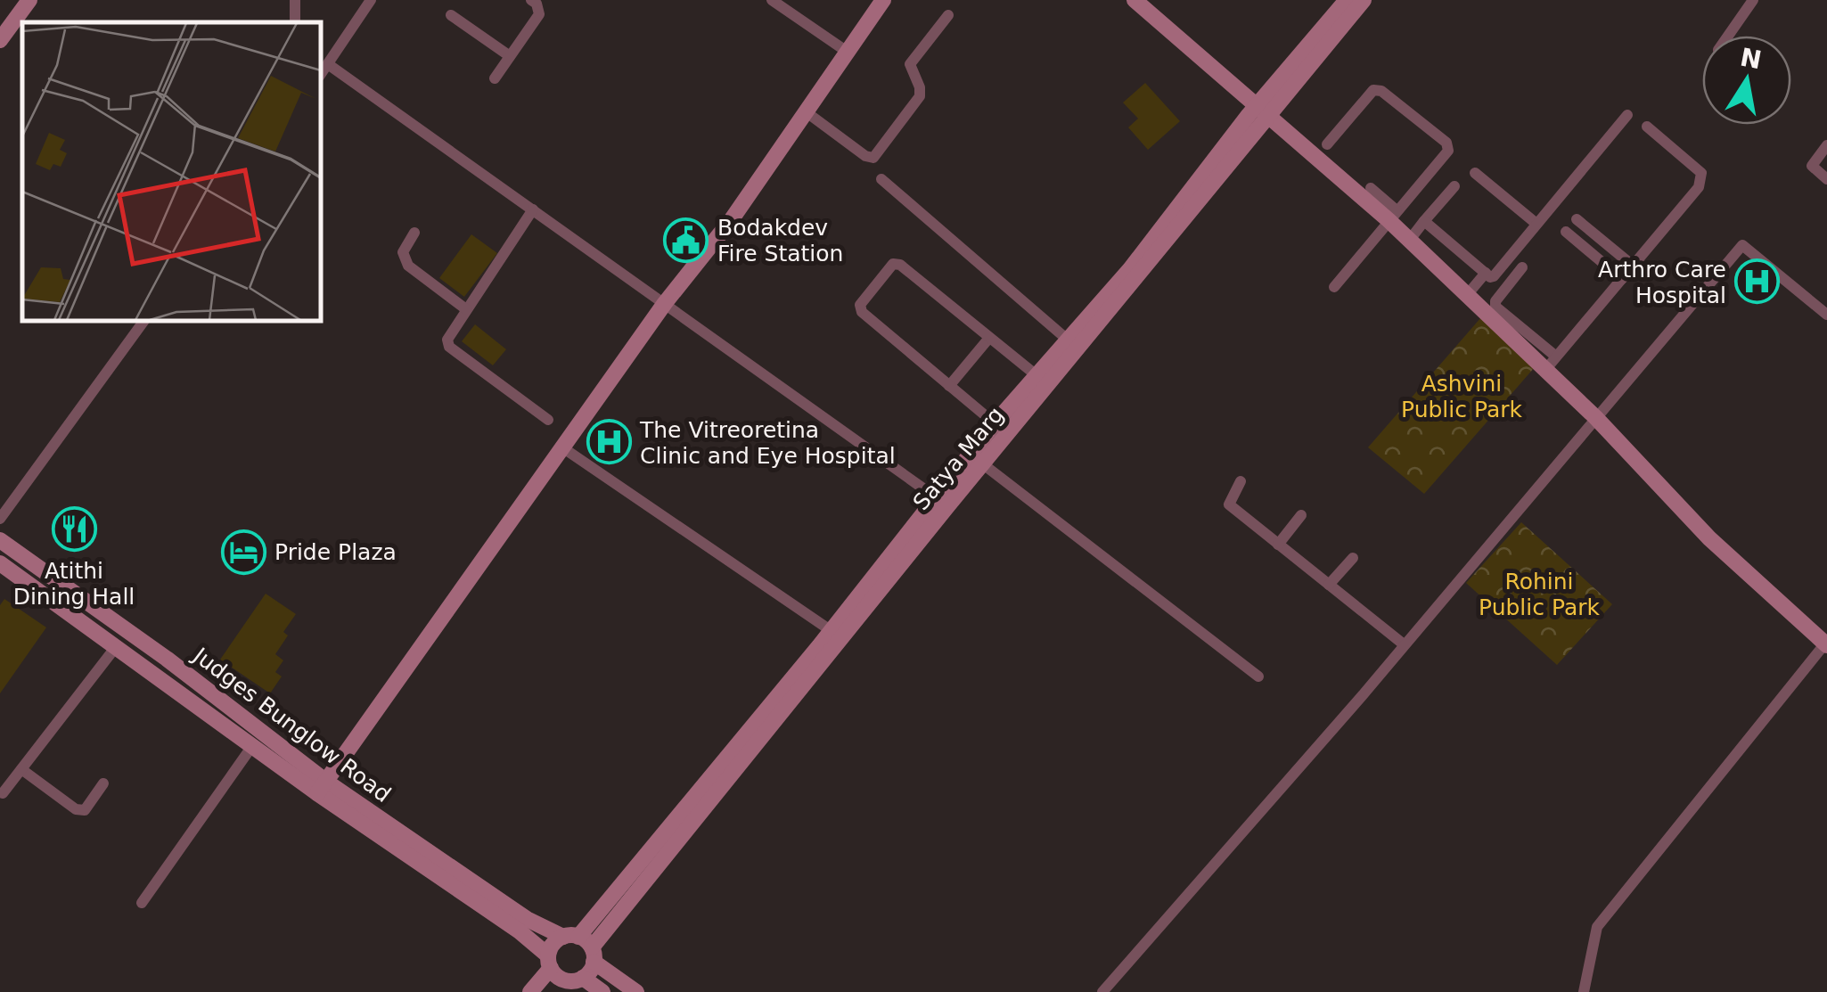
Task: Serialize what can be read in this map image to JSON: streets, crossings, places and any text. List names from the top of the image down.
{
  "streets": {
    "main road": ["Satya Marg", "Judges Bunglow Road"]
  },
  "crossings": [
    ["Satya Marg", "Judges Bunglow Road"]
  ],
  "parks": ["Ashvini Public Park", "Rohini Public Park"],
  "places": {
    "public building": ["Bodakdev Fire Station"],
    "hospital": ["Arthro Care Hospital", "The Vitreoretina Clinic and Eye Hospital"],
    "restaurant": ["Atithi Dining Hall"],
    "hotel": ["Pride Plaza"]
  },
  "north": "top"
}
